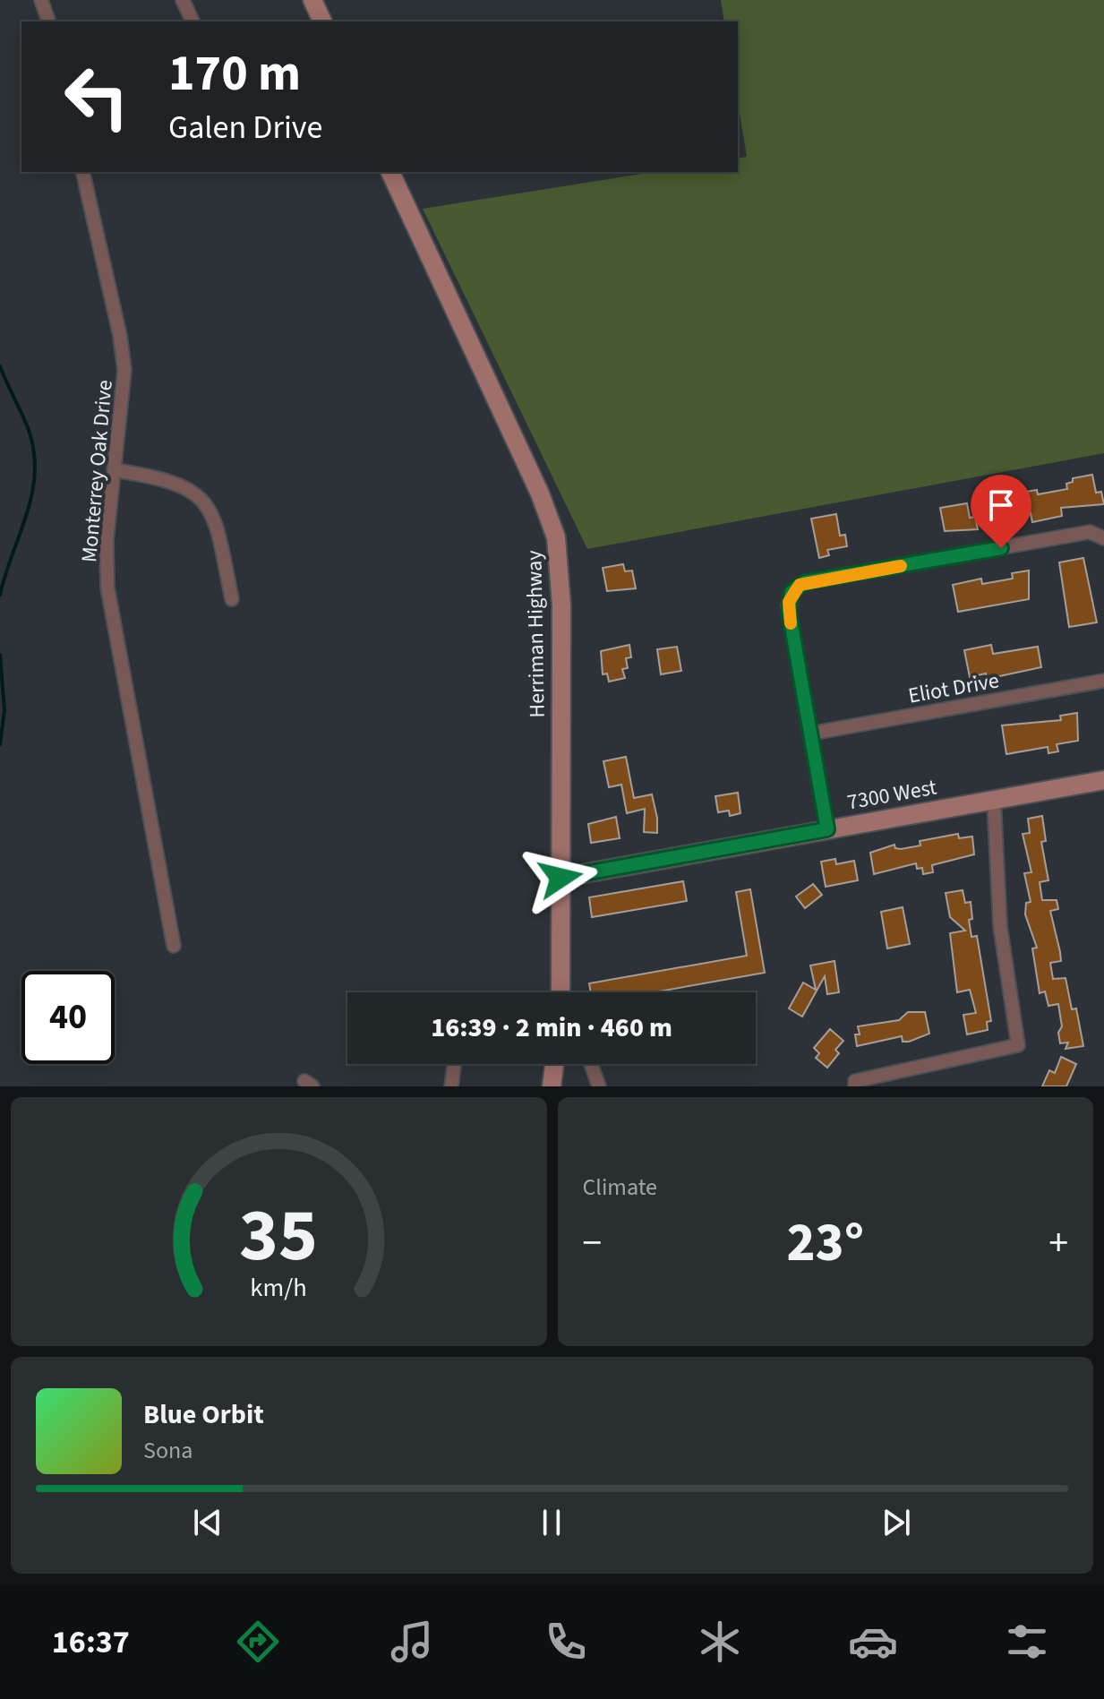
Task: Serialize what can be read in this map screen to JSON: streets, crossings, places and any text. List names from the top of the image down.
{
  "streets": {
    "main road": ["Herriman Highway", "7300 West"],
    "street": ["Monterrey Oak Drive", "Eliot Drive"]
  },
  "crossings": [
    ["Herriman Highway", "7300 West"]
  ],
  "page": {
    "turn": ["170 m", "Galen Drive"],
    "limit": "40",
    "trip": "16:39 · 2 min · 460 m",
    "tile": "Climate",
    "heat": ["−", "23°", "+"],
    "song": ["Blue Orbit", "Sona"],
    "tabs": "16:37",
    "gauge": ["35", "km/h"]
  }
}
